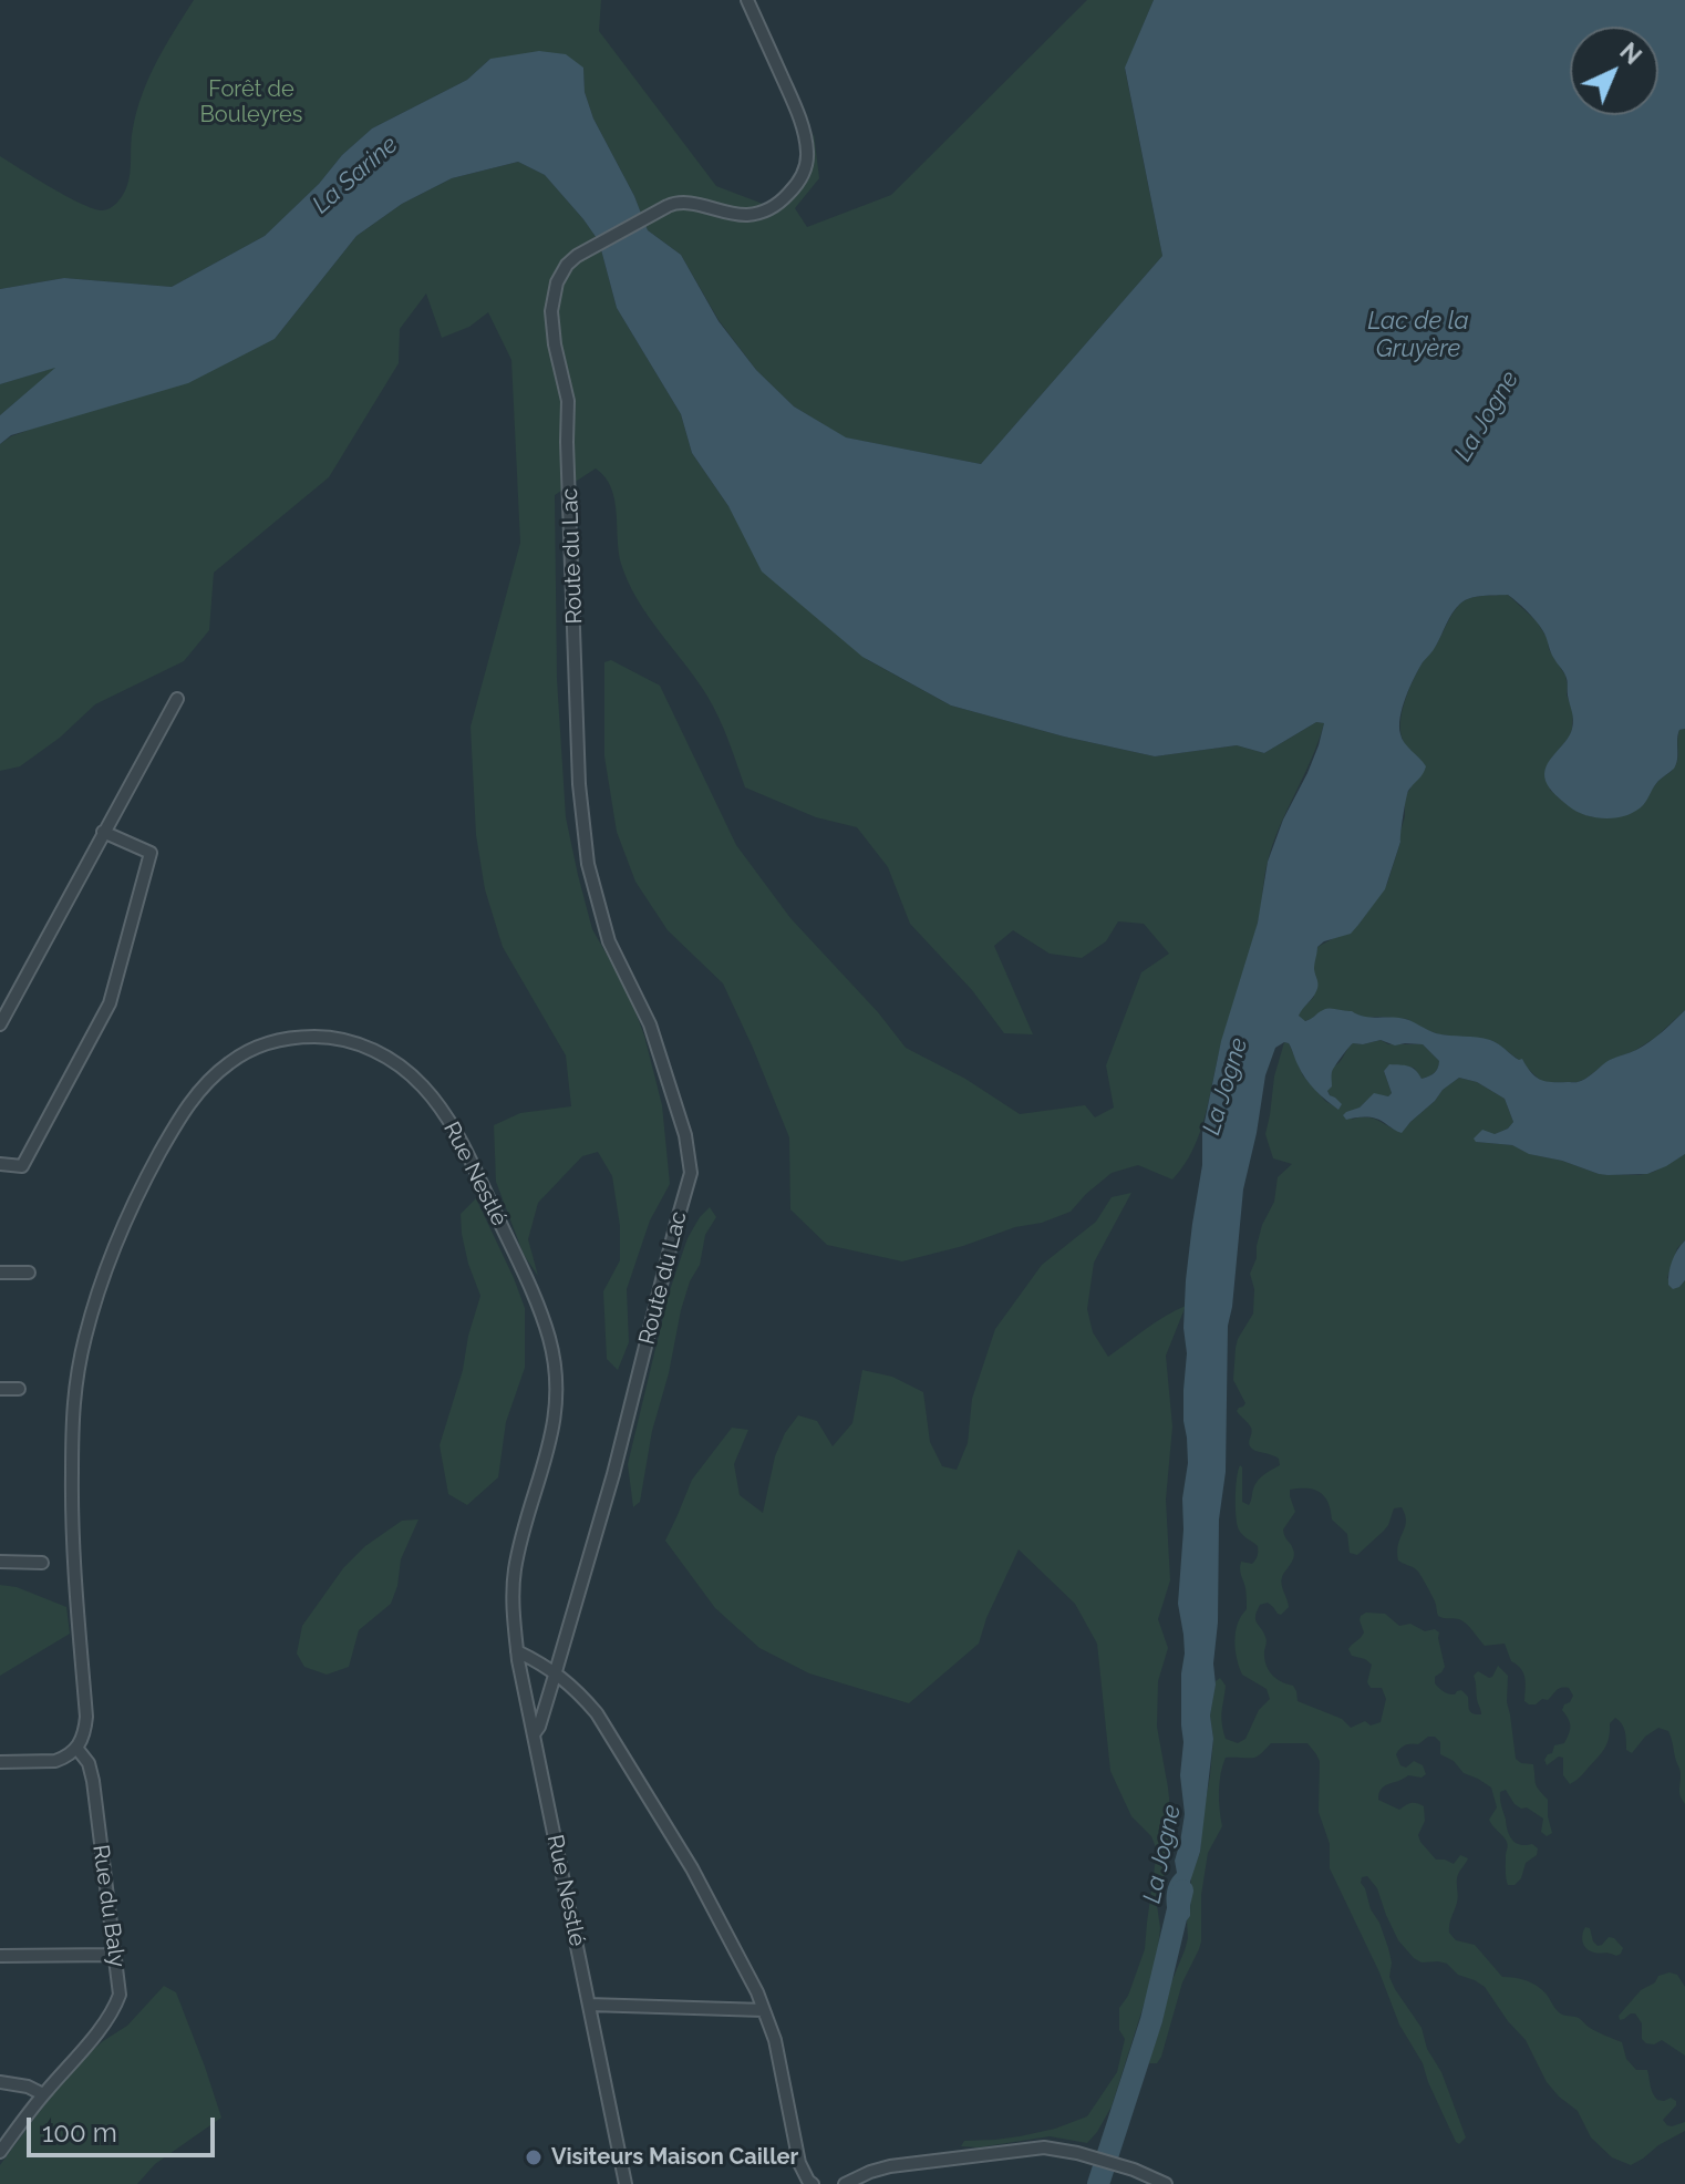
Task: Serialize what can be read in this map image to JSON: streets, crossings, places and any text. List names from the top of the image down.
{
  "streets": {
    "street": ["Route du Lac", "Rue Nestlé", "Rue du Baly"]
  },
  "crossings": [
    ["Route du Lac", "Rue Nestlé"],
    ["Rue Nestlé", "Rue du Baly"]
  ],
  "water": ["La Sarine", "Lac de la Gruyère", "La Jogne"],
  "parks": ["Forêt de Bouleyres"],
  "places": ["Visiteurs Maison Cailler"],
  "scale_bar": "100 m",
  "north": "top right"
}
